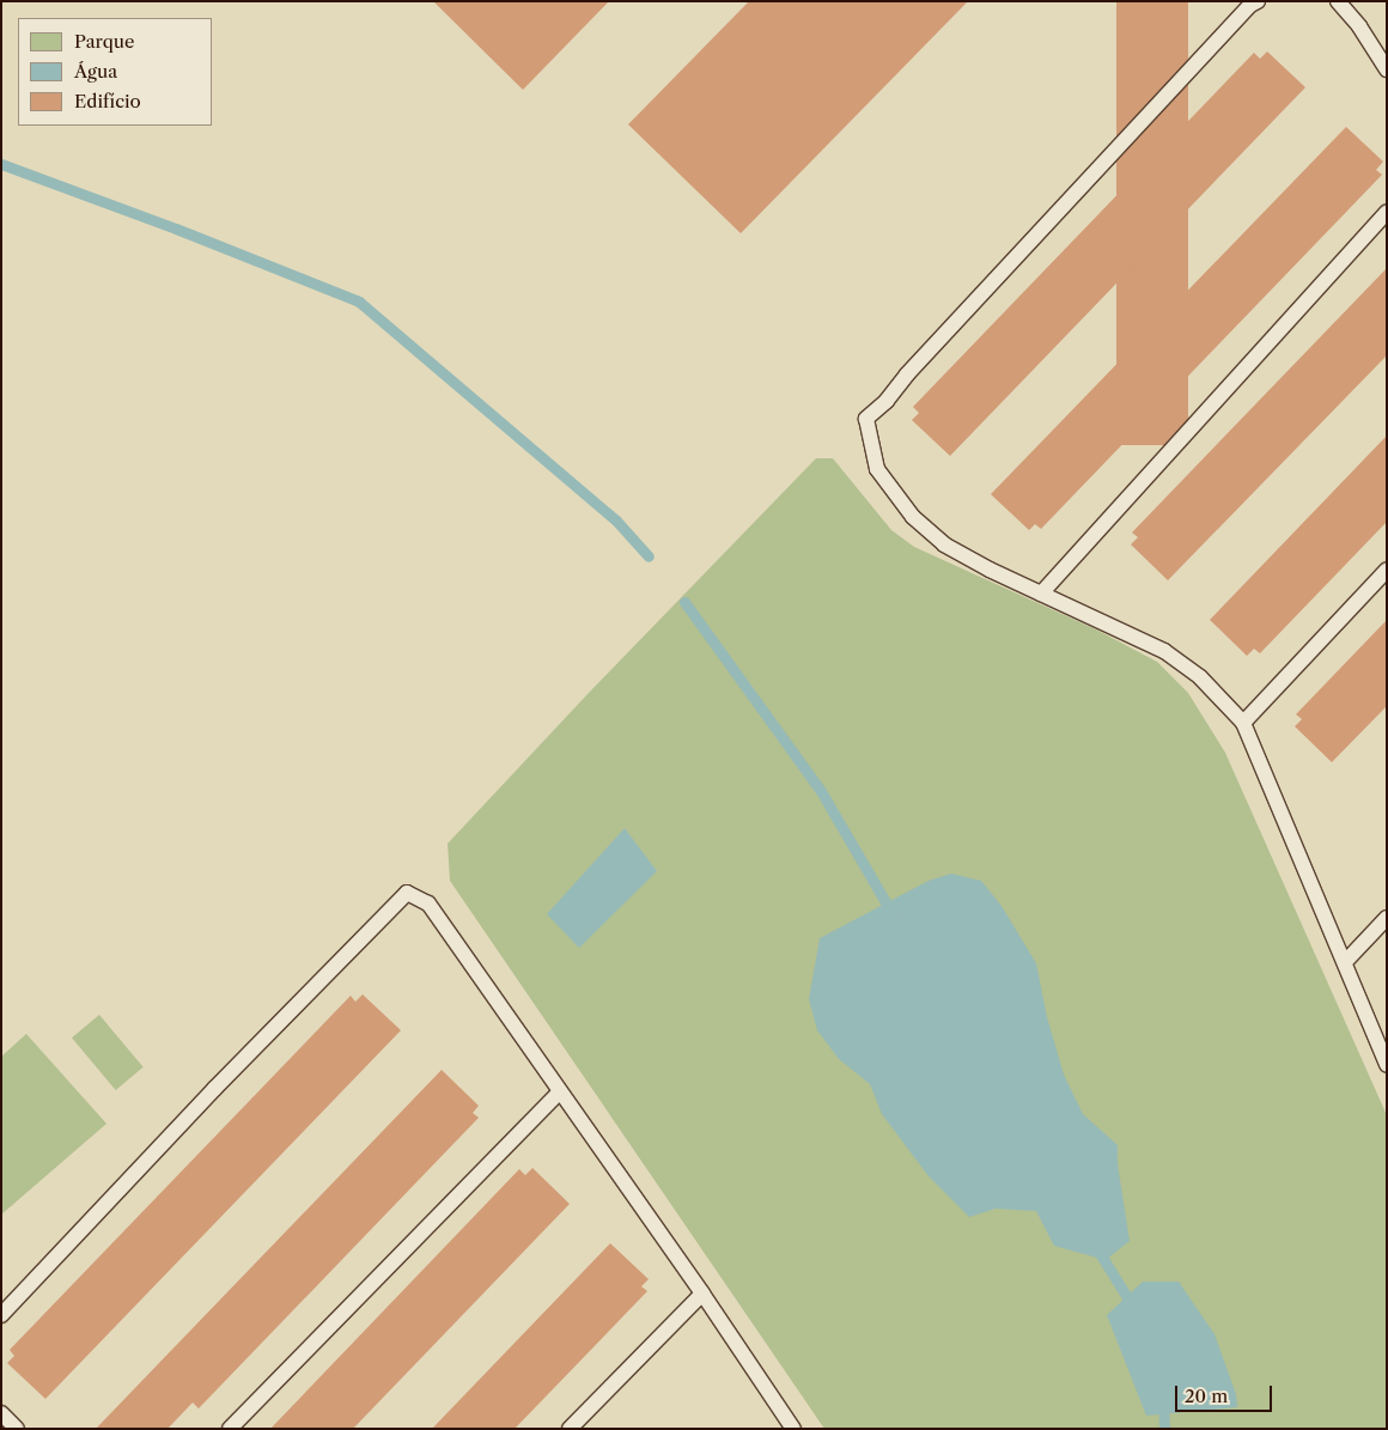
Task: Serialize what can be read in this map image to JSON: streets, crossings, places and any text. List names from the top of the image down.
{
  "legend": ["Parque", "Água", "Edifício"],
  "scale_bar": "20 m"
}
